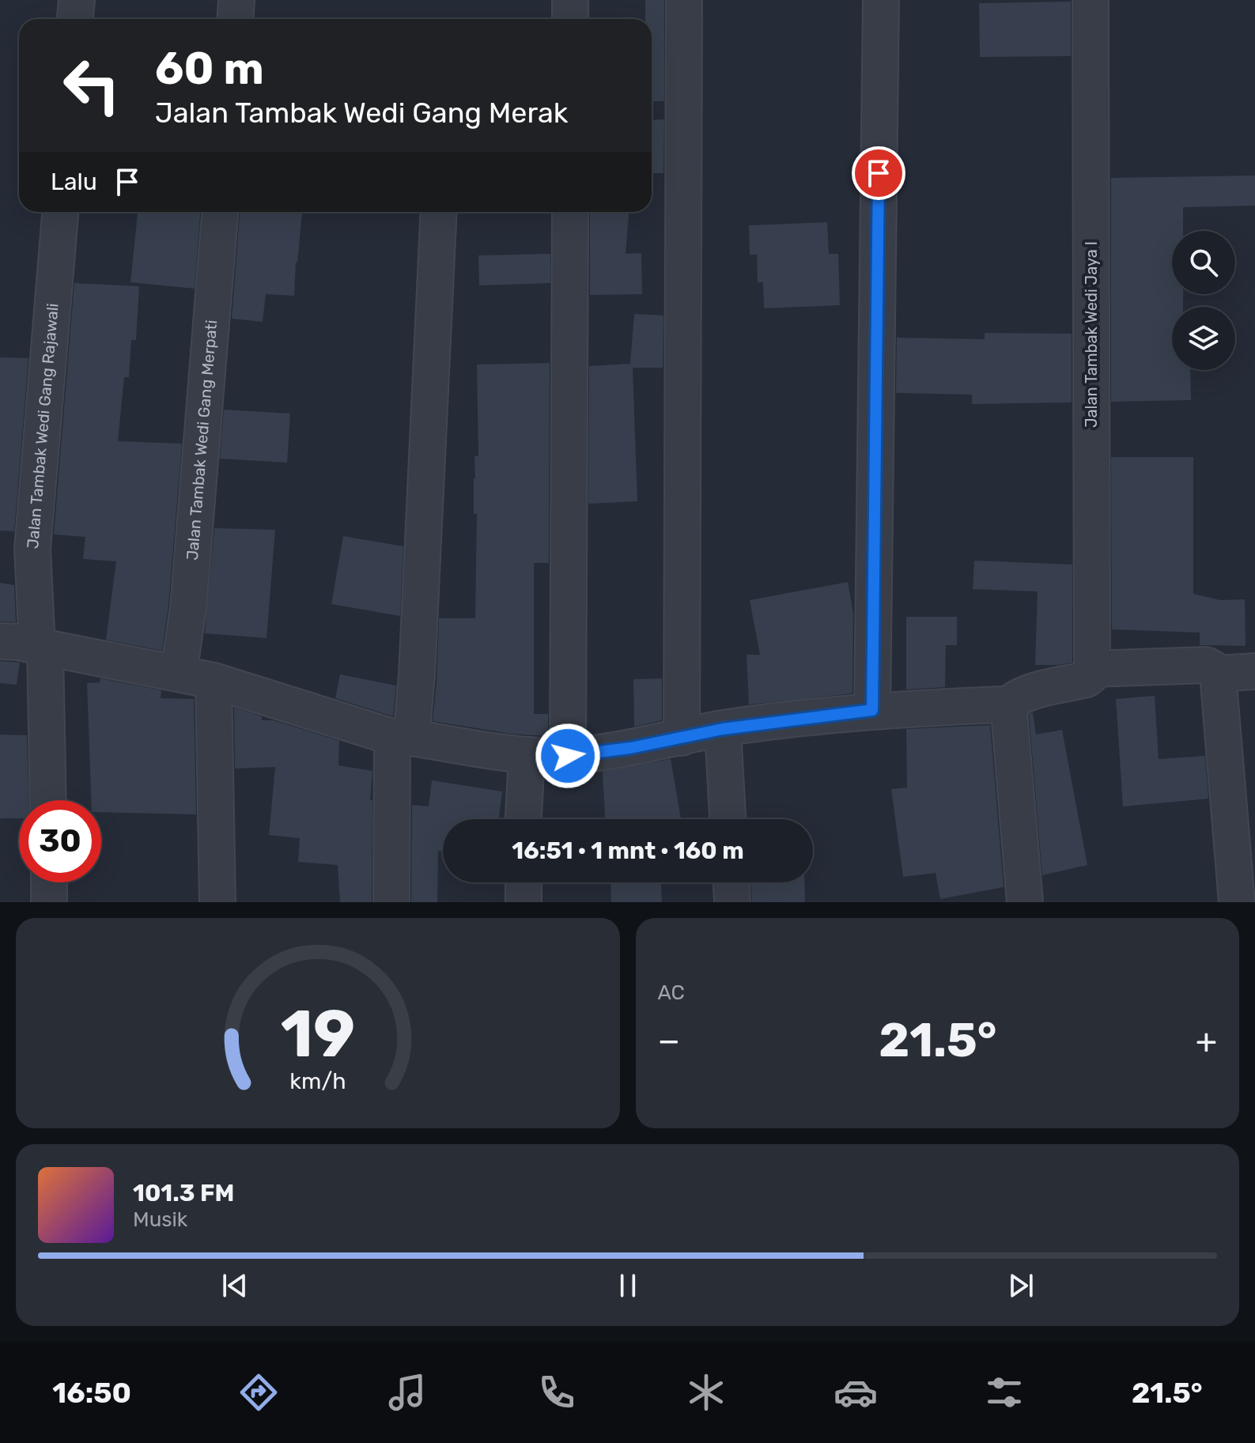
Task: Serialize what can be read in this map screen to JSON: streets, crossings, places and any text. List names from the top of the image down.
{
  "streets": {
    "street": ["Jalan Tambak Wedi Jaya I", "Jalan Tambak Wedi Gang Rajawali", "Jalan Tambak Wedi Gang Merpati"]
  },
  "page": {
    "turn": ["60 m", "Jalan Tambak Wedi Gang Merak"],
    "then": "Lalu",
    "limit": "30",
    "trip": "16:51 · 1 mnt · 160 m",
    "tile": "AC",
    "heat": ["−", "21.5°", "+"],
    "song": ["101.3 FM", "Musik"],
    "tabs": ["16:50", "21.5°"],
    "gauge": ["19", "km/h"]
  }
}
